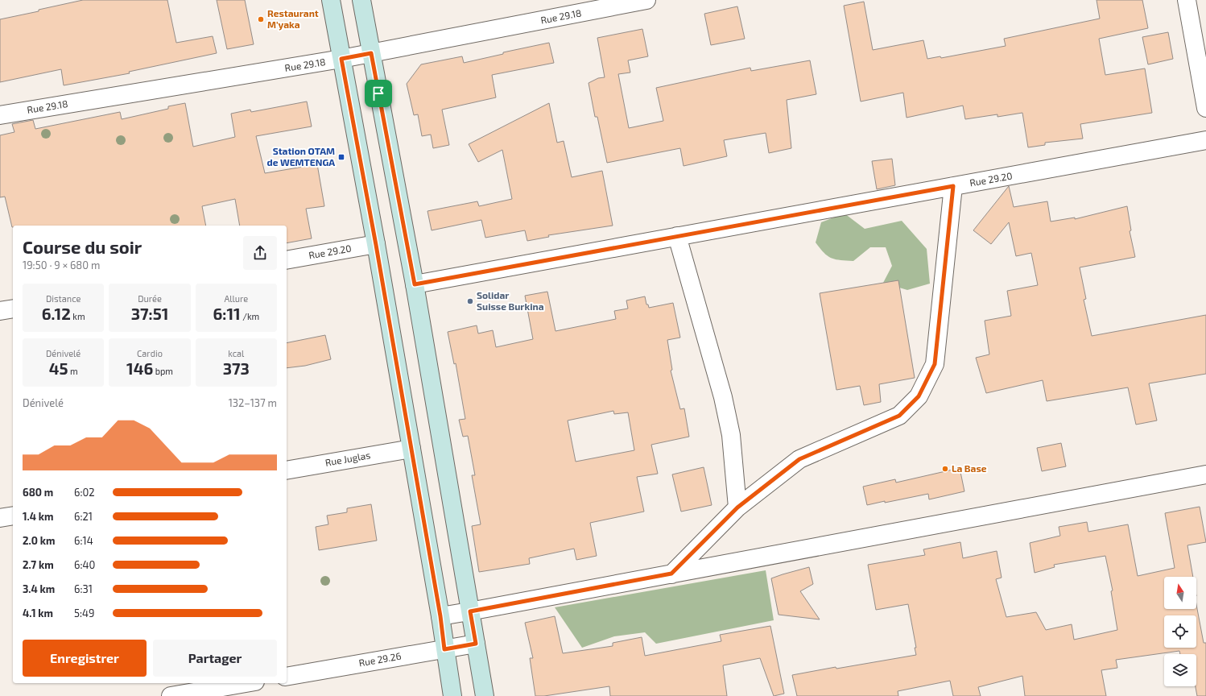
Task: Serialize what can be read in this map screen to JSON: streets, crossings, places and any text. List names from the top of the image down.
{
  "streets": {
    "street": [
      "Rue 29.18",
      "Rue 29.20",
      "Rue Juglas",
      "Rue 29.26"
    ]
  },
  "places": {
    "other": ["Restaurant M'yaka", "Solidar Suisse Burkina", "La Base"],
    "transit": ["Station OTAM de WEMTENGA"]
  },
  "north": "top",
  "page": {
    "heading": ["Course du soir", "19:50 · 9 × 680 m"],
    "stats": [
      ["Distance", "6.12 km"],
      ["Durée", "37:51"],
      ["Allure", "6:11 /km"],
      ["Dénivelé", "45 m"],
      ["Cardio", "146 bpm"],
      ["kcal", "373"]
    ],
    "chart": ["Dénivelé", "132–137 m"],
    "list": [
      {
        "name": "680 m",
        "note": "6:02"
      },
      {
        "name": "1.4 km",
        "note": "6:21"
      },
      {
        "name": "2.0 km",
        "note": "6:14"
      },
      {
        "name": "2.7 km",
        "note": "6:40"
      },
      {
        "name": "3.4 km",
        "note": "6:31"
      },
      {
        "name": "4.1 km",
        "note": "5:49"
      }
    ],
    "buttons": ["Enregistrer", "Partager"]
  }
}
